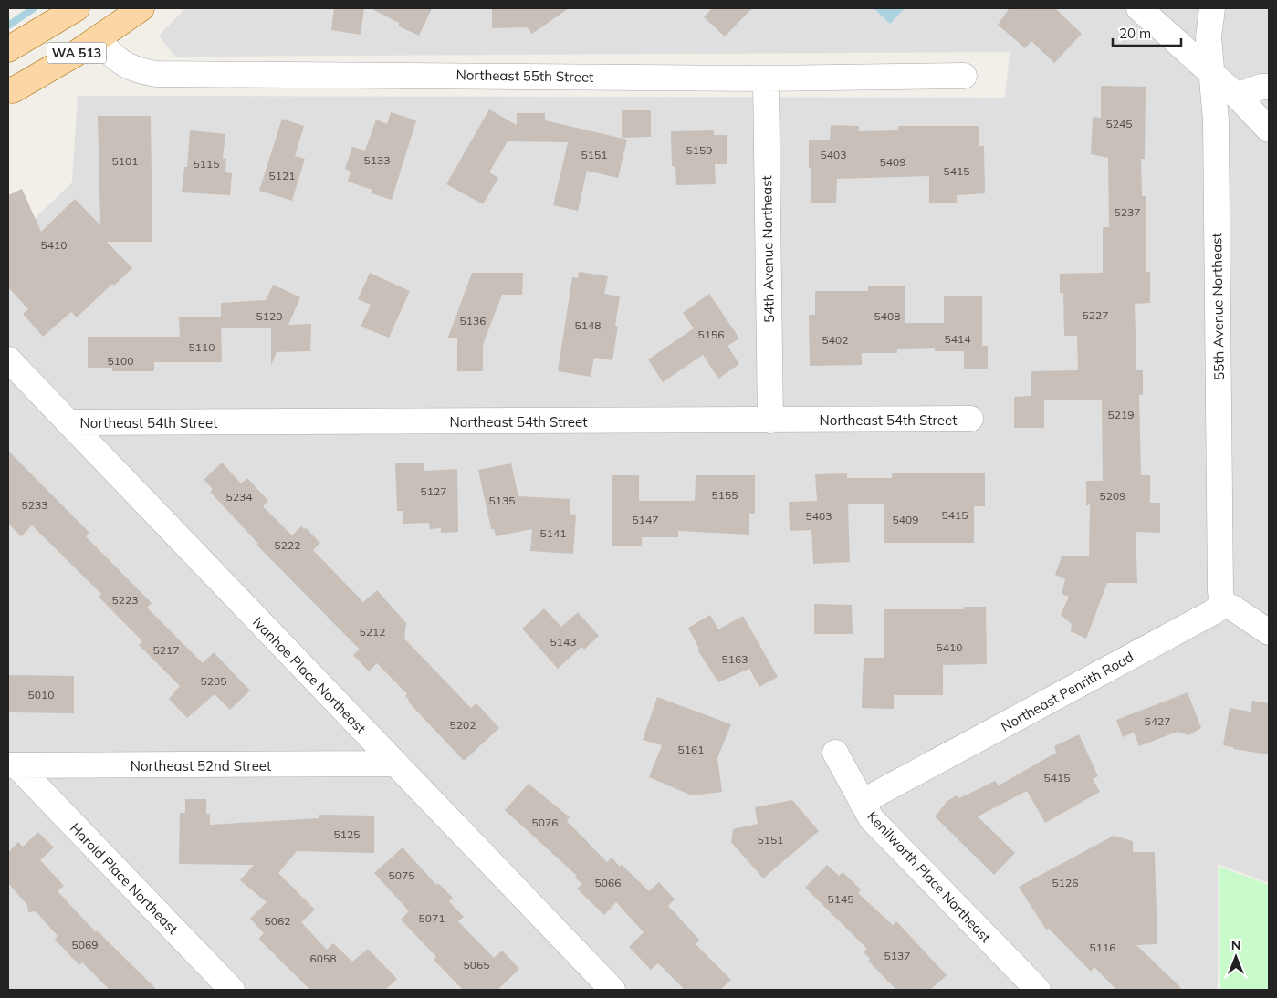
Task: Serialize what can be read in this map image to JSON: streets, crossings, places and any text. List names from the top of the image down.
{
  "streets": {
    "main road": ["WA 513"],
    "street": [
      "Northeast 55th Street",
      "54th Avenue Northeast",
      "55th Avenue Northeast",
      "Northeast 54th Street",
      "Ivanhoe Place Northeast",
      "Northeast Penrith Road",
      "Northeast 52nd Street",
      "Kenilworth Place Northeast",
      "Harold Place Northeast"
    ]
  },
  "crossings": [
    ["WA 513", "Northeast 55th Street"],
    ["Northeast 55th Street", "54th Avenue Northeast"],
    ["54th Avenue Northeast", "Northeast 54th Street"],
    ["55th Avenue Northeast", "Northeast Penrith Road"],
    ["Northeast 54th Street", "Ivanhoe Place Northeast"],
    ["Ivanhoe Place Northeast", "Northeast 52nd Street"],
    ["Northeast Penrith Road", "Kenilworth Place Northeast"],
    ["Northeast 52nd Street", "Harold Place Northeast"]
  ],
  "house_numbers": [
    "5245",
    "5159",
    "5151",
    "5403",
    "5133",
    "5101",
    "5409",
    "5115",
    "5415",
    "5121",
    "5237",
    "5410",
    "5227",
    "5120",
    "5408",
    "5136",
    "5148",
    "5156",
    "5414",
    "5402",
    "5110",
    "5100",
    "5219",
    "5127",
    "5155",
    "5209",
    "5234",
    "5135",
    "5233",
    "5415",
    "5403",
    "5147",
    "5409",
    "5141",
    "5222",
    "5223",
    "5212",
    "5143",
    "5410",
    "5217",
    "5163",
    "5205",
    "5010",
    "5427",
    "5202",
    "5161",
    "5415",
    "5076",
    "5125",
    "5151",
    "5075",
    "5066",
    "5126",
    "5145",
    "5071",
    "5062",
    "5069",
    "5116",
    "5137",
    "6058",
    "5065"
  ],
  "scale_bar": "20 m",
  "north": "top"
}
